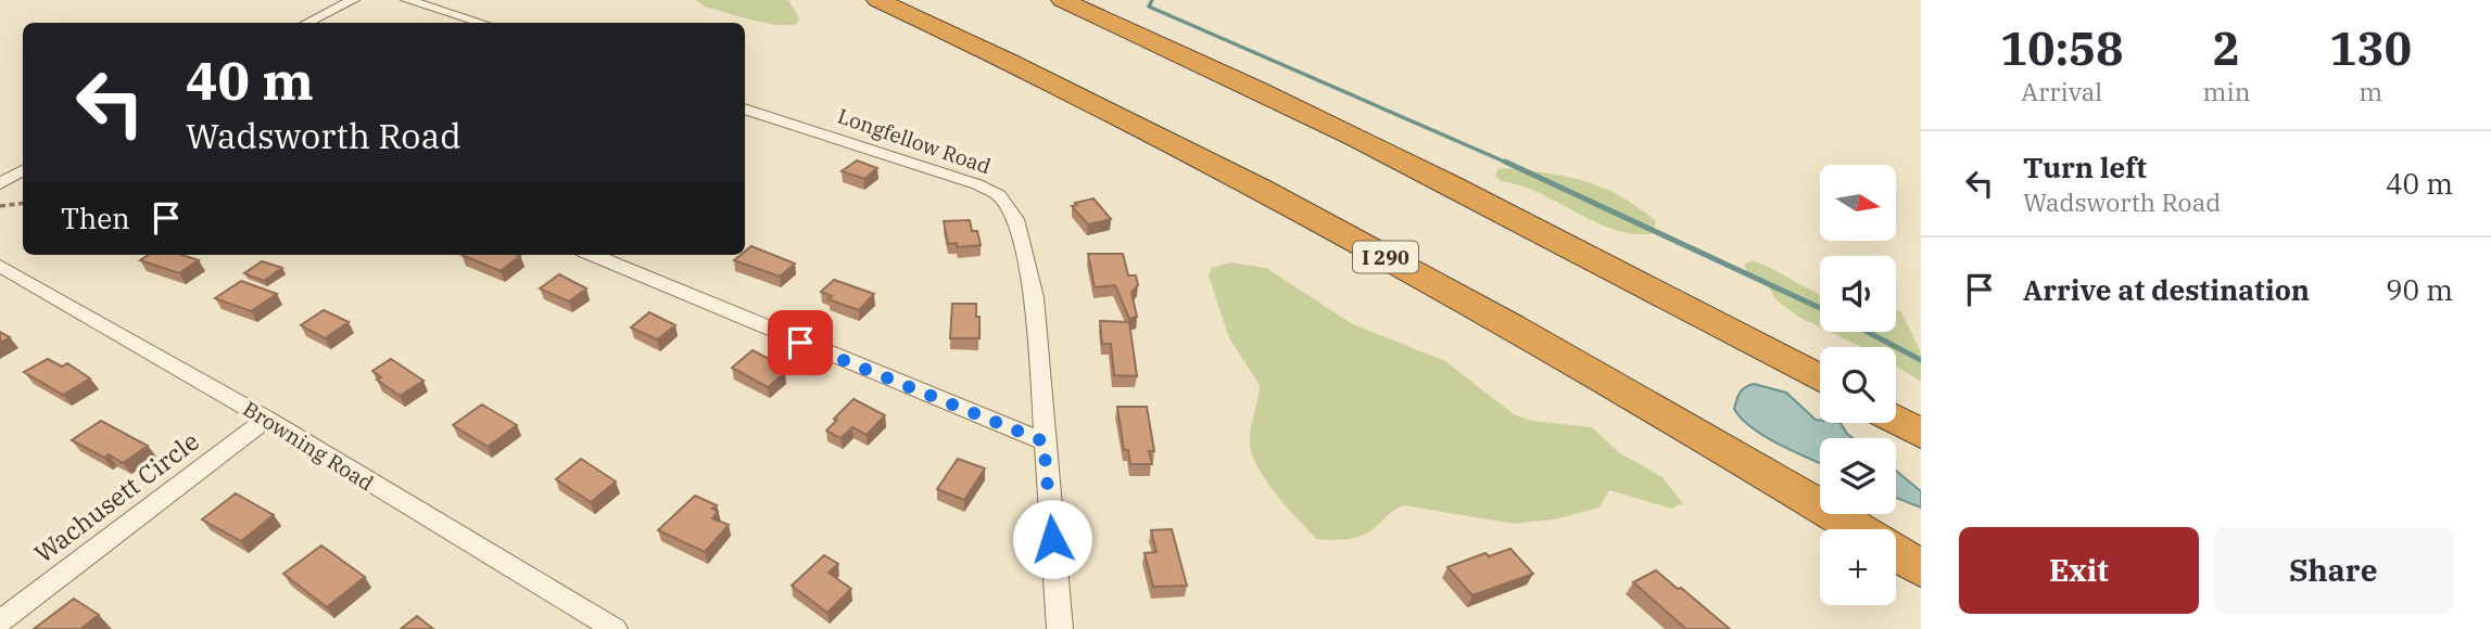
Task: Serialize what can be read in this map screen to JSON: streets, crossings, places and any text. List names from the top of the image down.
{
  "streets": {
    "highway": ["I 290"],
    "street": ["Longfellow Road", "Browning Road", "Wachusett Circle"]
  },
  "crossings": [
    ["Browning Road", "Wachusett Circle"]
  ],
  "north": "right",
  "page": {
    "eta": [
      "10:58",
      "Arrival",
      "2",
      "min",
      "130",
      "m"
    ],
    "turn": ["40 m", "Wadsworth Road"],
    "list": [
      {
        "name": "Turn left",
        "note": "Wadsworth Road",
        "value": "40 m"
      },
      {
        "name": "Arrive at destination",
        "value": "90 m"
      }
    ],
    "map_buttons": "+",
    "then": "Then",
    "buttons": ["Exit", "Share"]
  }
}
